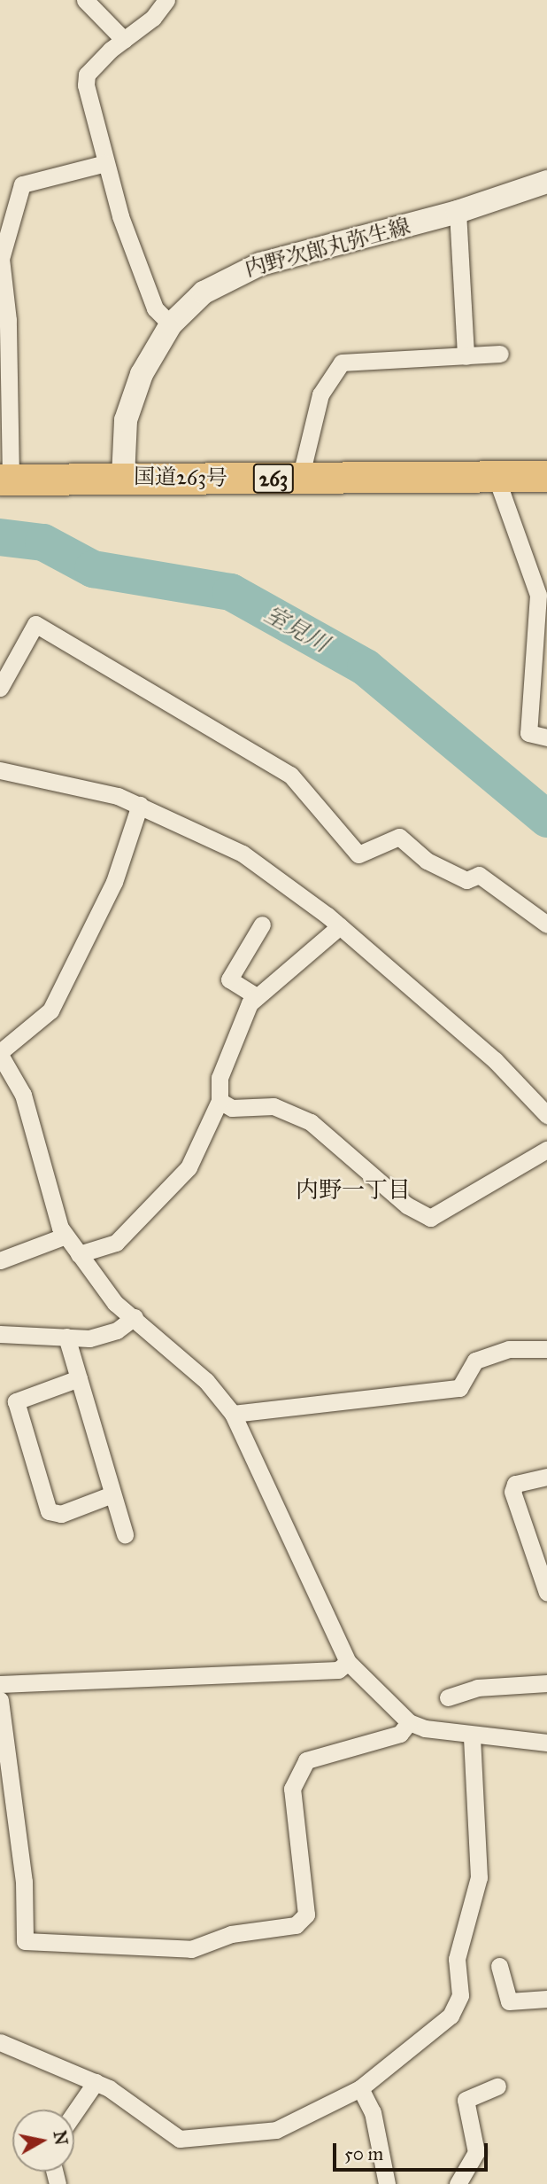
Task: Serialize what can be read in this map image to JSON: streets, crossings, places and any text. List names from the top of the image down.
{
  "streets": {
    "highway": ["国道263号", "263"],
    "main road": ["内野次郎丸弥生線"]
  },
  "crossings": [
    ["内野次郎丸弥生線", "国道263号"]
  ],
  "districts": ["内野一丁目"],
  "water": ["室見川"],
  "scale_bar": "50 m",
  "north": "right"
}
